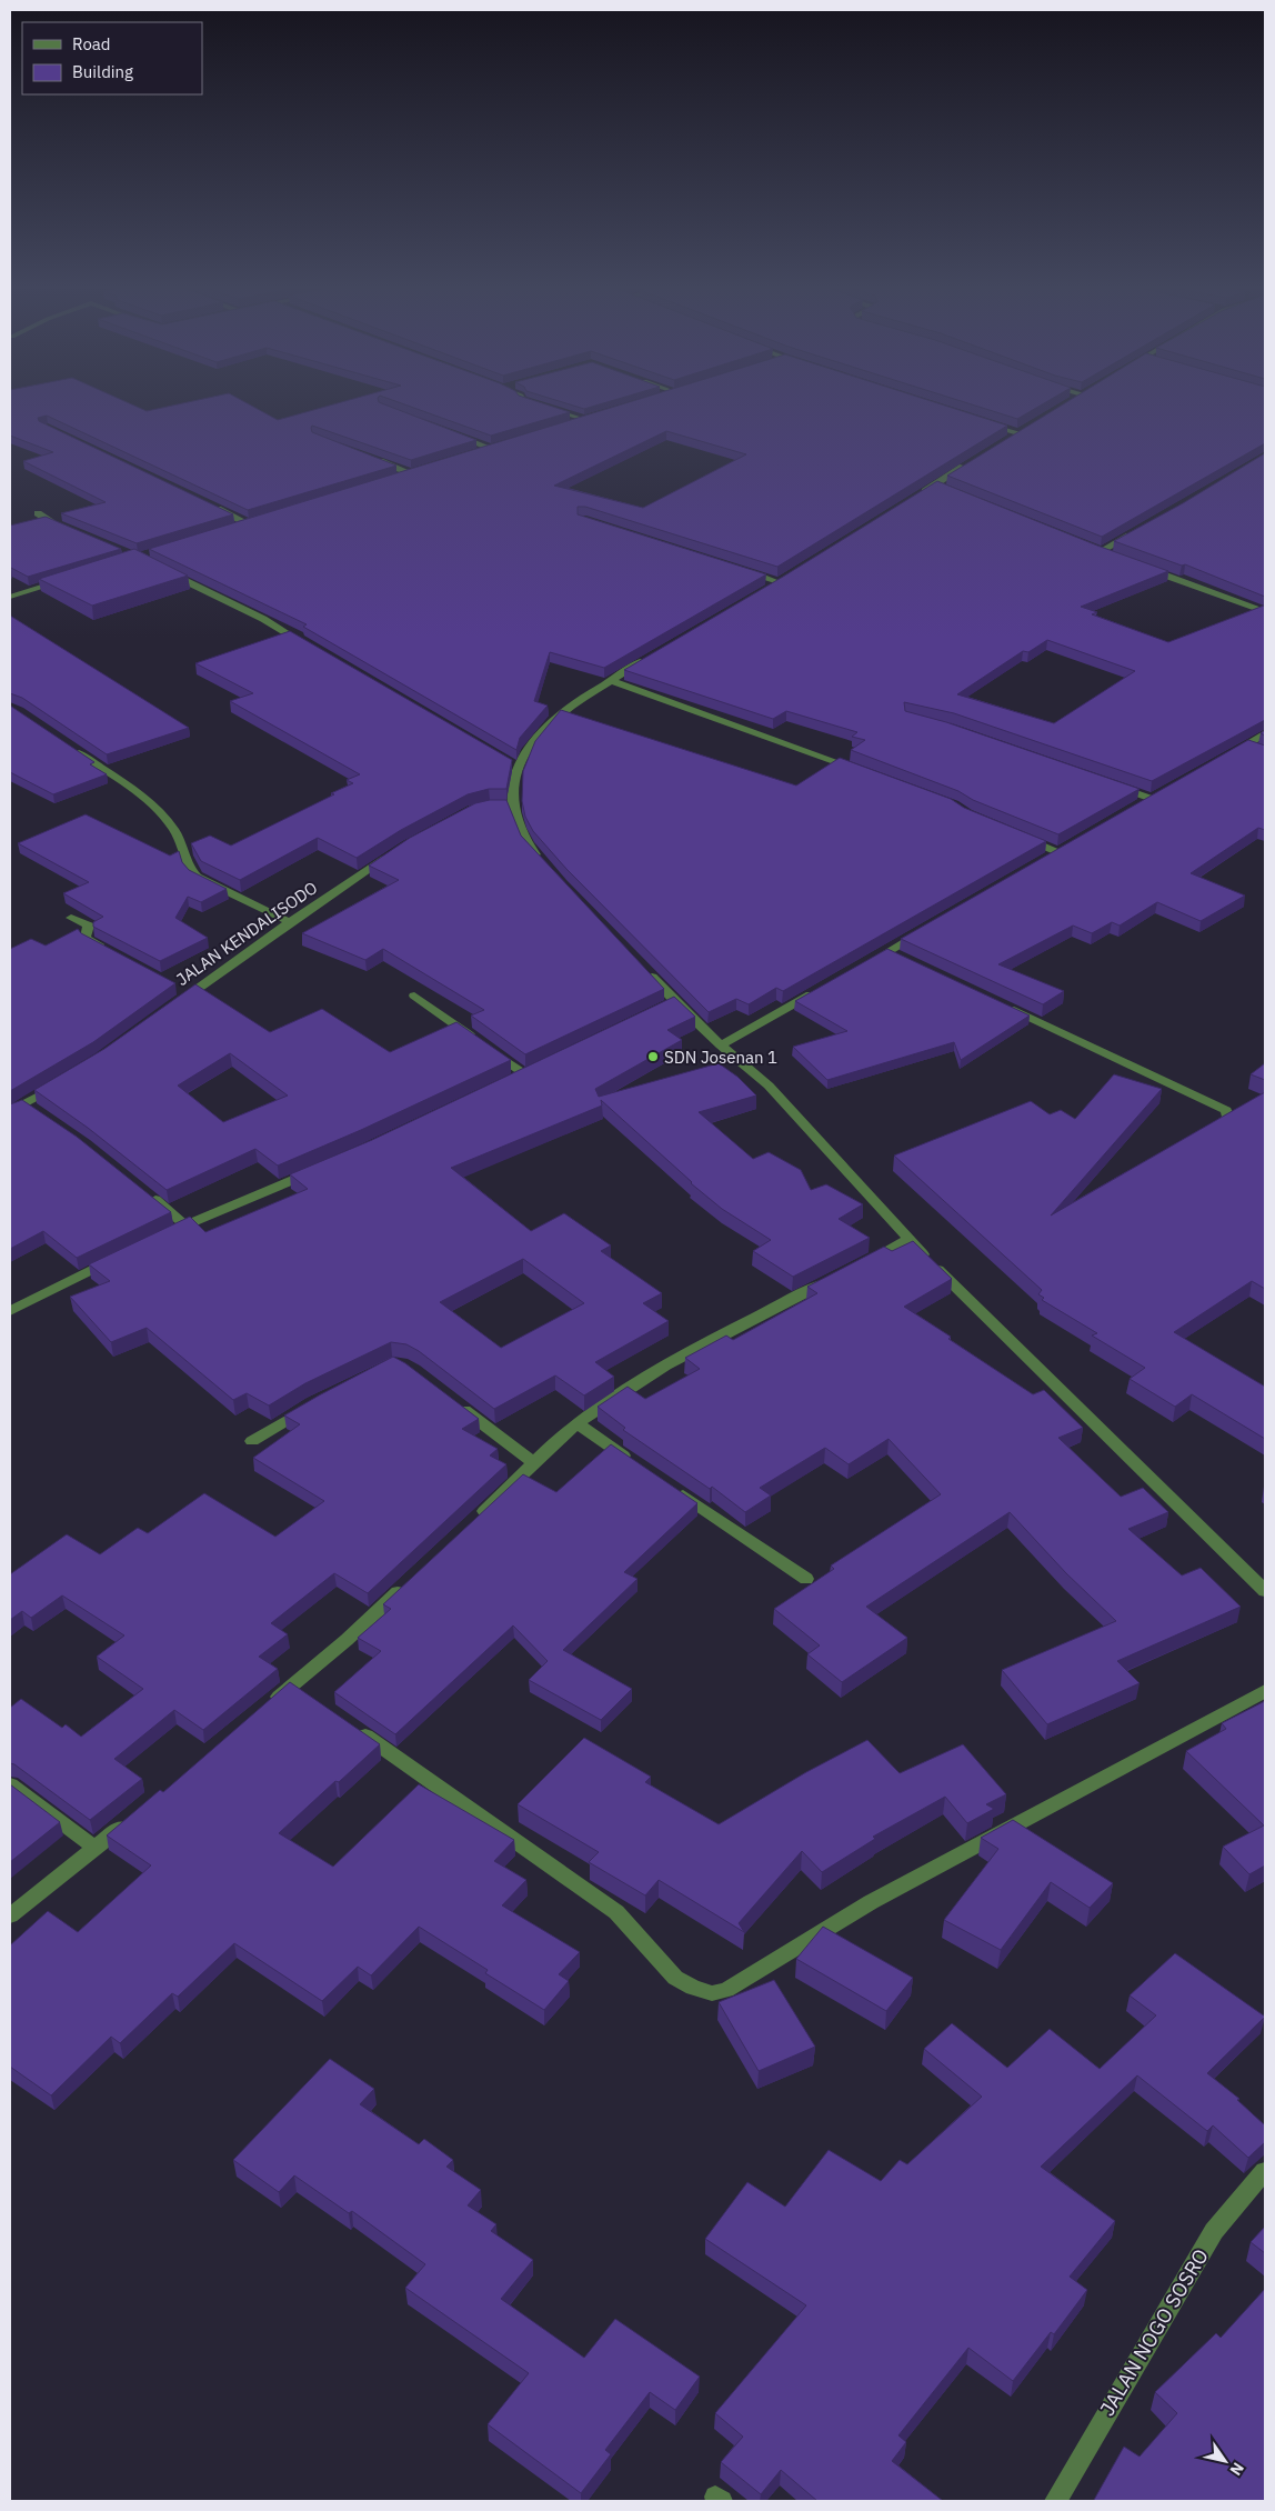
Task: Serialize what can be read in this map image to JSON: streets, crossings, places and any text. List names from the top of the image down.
{
  "streets": {
    "street": ["JALAN KENDALISODO", "JALAN NOGO SOSRO"]
  },
  "places": ["SDN Josenan 1"],
  "legend": ["Road", "Building"],
  "north": "bottom right"
}
